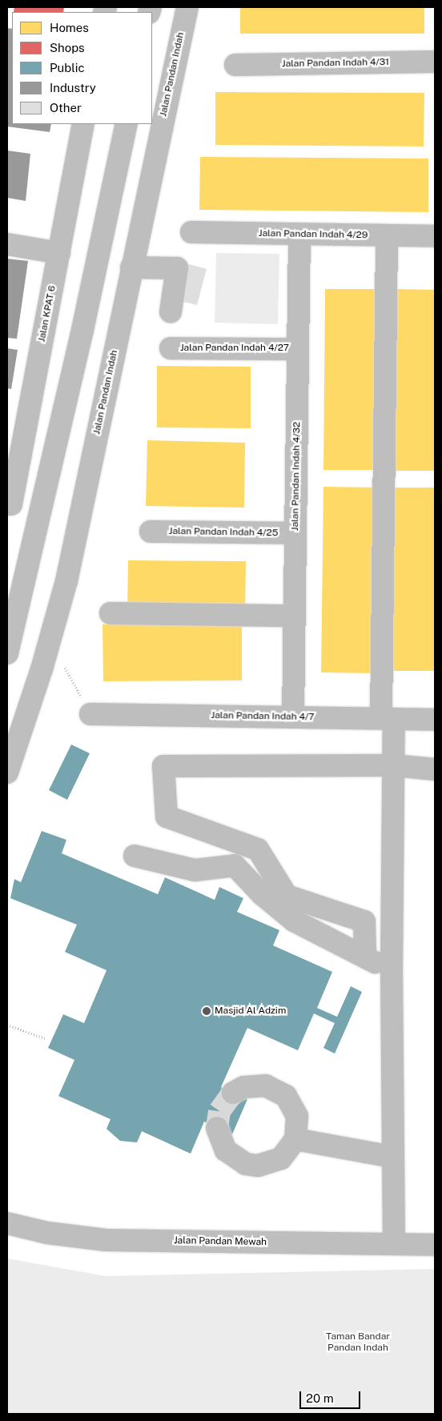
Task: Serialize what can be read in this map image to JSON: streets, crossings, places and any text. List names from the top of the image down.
{
  "streets": {
    "street": [
      "Jalan Pandan Indah 4/31",
      "Jalan Pandan Indah",
      "Jalan Pandan Indah 4/29",
      "Jalan KPAT 6",
      "Jalan Pandan Indah 4/27",
      "Jalan Pandan Indah 4/32",
      "Jalan Pandan Indah 4/25",
      "Jalan Pandan Indah 4/7",
      "Jalan Pandan Mewah"
    ]
  },
  "crossings": [
    ["Jalan Pandan Indah 4/29", "Jalan Pandan Indah 4/32"],
    ["Jalan Pandan Indah 4/27", "Jalan Pandan Indah 4/32"],
    ["Jalan Pandan Indah 4/32", "Jalan Pandan Indah 4/25"],
    ["Jalan Pandan Indah 4/32", "Jalan Pandan Indah 4/7"]
  ],
  "parks": ["Taman Bandar Pandan Indah"],
  "places": ["Masjid Al Adzim"],
  "legend": [
    "Homes",
    "Shops",
    "Public",
    "Industry",
    "Other"
  ],
  "scale_bar": "20 m"
}
